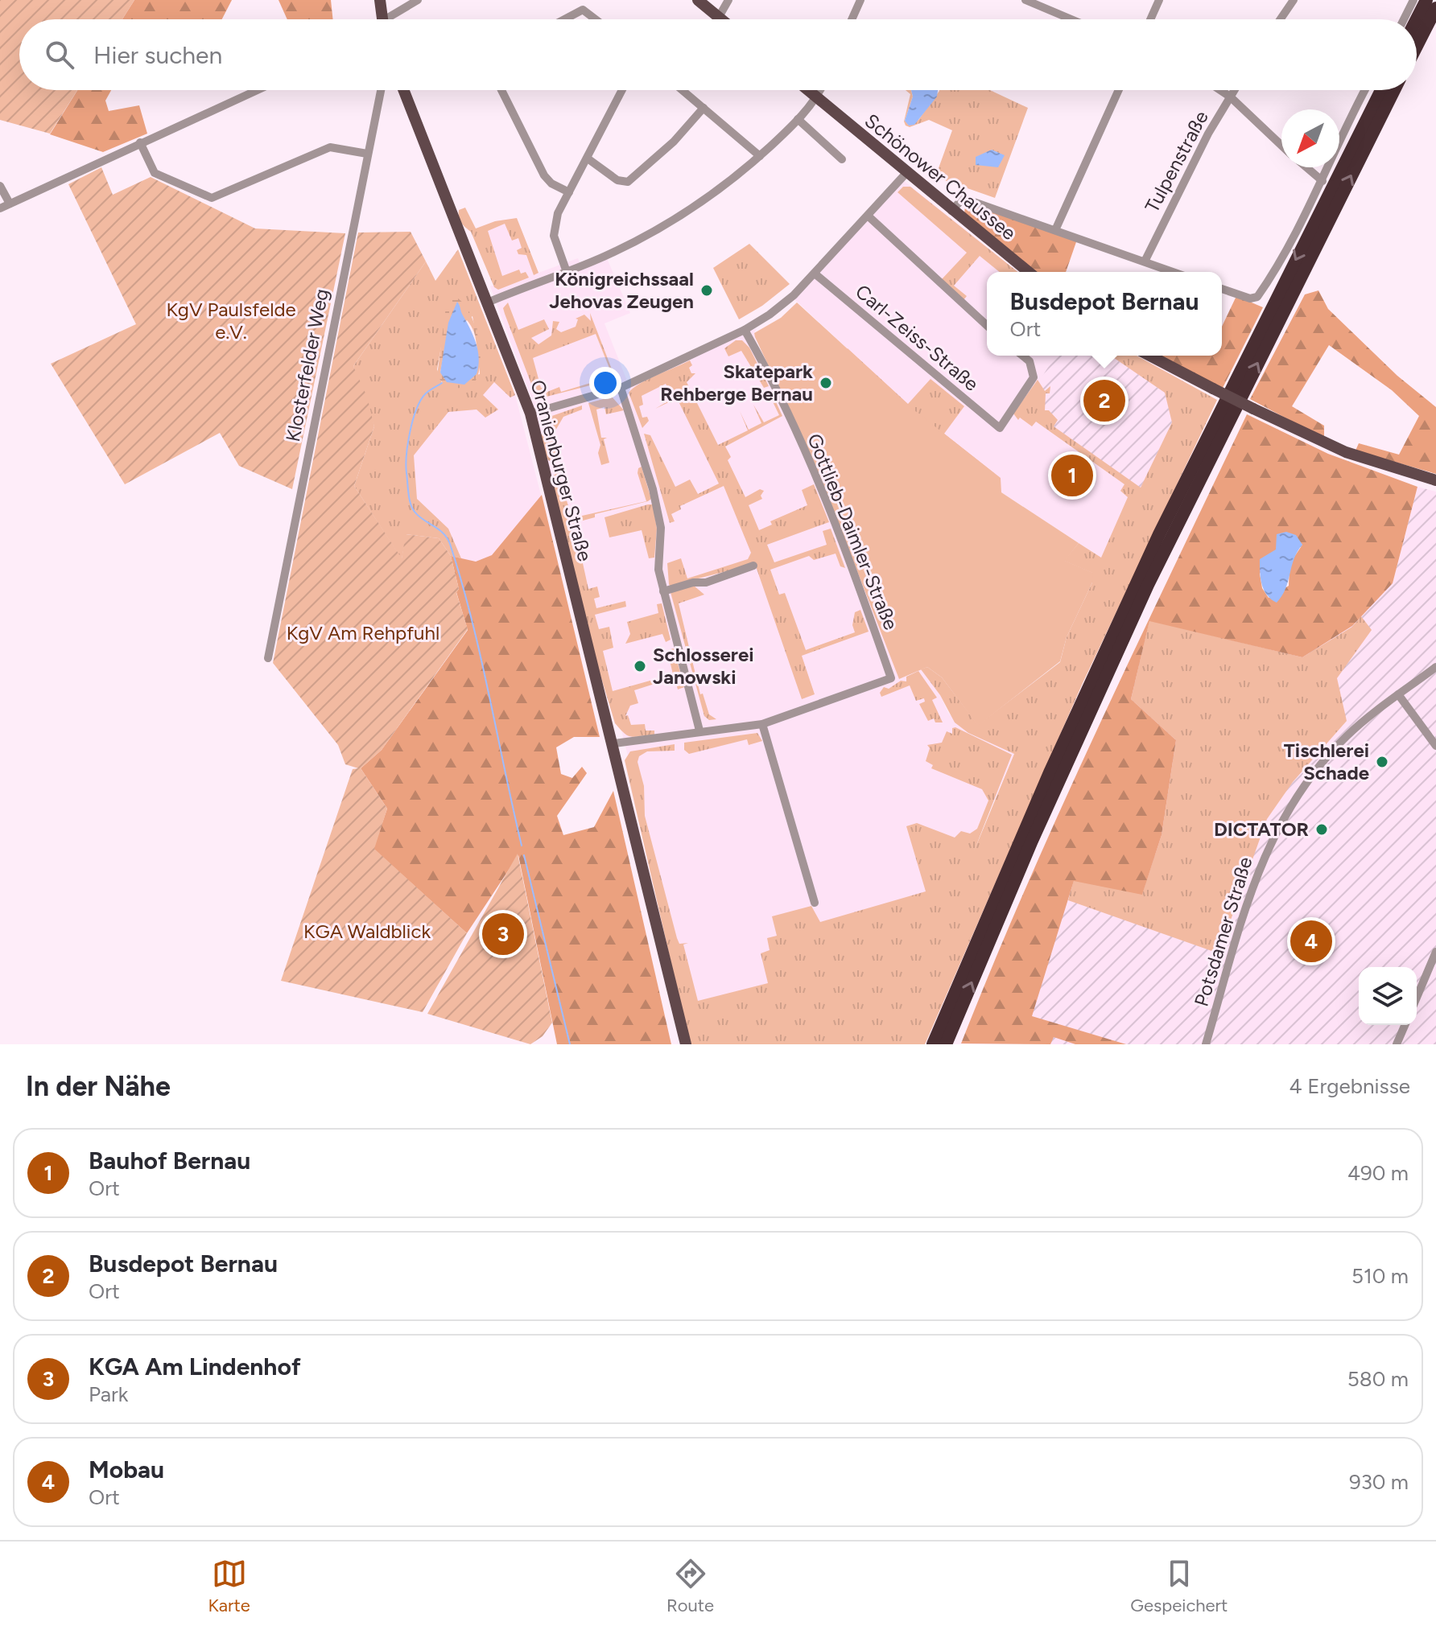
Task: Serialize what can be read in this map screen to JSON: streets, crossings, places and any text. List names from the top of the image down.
{
  "streets": {
    "main road": ["Schönower Chaussee", "Oranienburger Straße"],
    "street": [
      "Tulpenstraße",
      "Carl-Zeiss-Straße",
      "Klosterfelder Weg",
      "Gottlieb-Daimler-Straße",
      "Potsdamer Straße"
    ]
  },
  "parks": ["KgV Paulsfelde e.V.", "KgV Am Rehpfuhl", "KGA Waldblick"],
  "places": [
    "Königreichssaal Jehovas Zeugen",
    "Skatepark Rehberge Bernau",
    "Schlosserei Janowski",
    "Tischlerei Schade",
    "DICTATOR"
  ],
  "north": "bottom left",
  "page": {
    "search": "Hier suchen",
    "popup": ["Busdepot Bernau", "Ort"],
    "pins": [
      "2",
      "1",
      "3",
      "4"
    ],
    "heading": ["In der Nähe", "4 Ergebnisse"],
    "list": [
      {
        "mark": "1",
        "name": "Bauhof Bernau",
        "note": "Ort",
        "value": "490 m"
      },
      {
        "mark": "2",
        "name": "Busdepot Bernau",
        "note": "Ort",
        "value": "510 m"
      },
      {
        "mark": "3",
        "name": "KGA Am Lindenhof",
        "note": "Park",
        "value": "580 m"
      },
      {
        "mark": "4",
        "name": "Mobau",
        "note": "Ort",
        "value": "930 m"
      }
    ],
    "nav": ["Karte", "Route", "Gespeichert"]
  }
}
